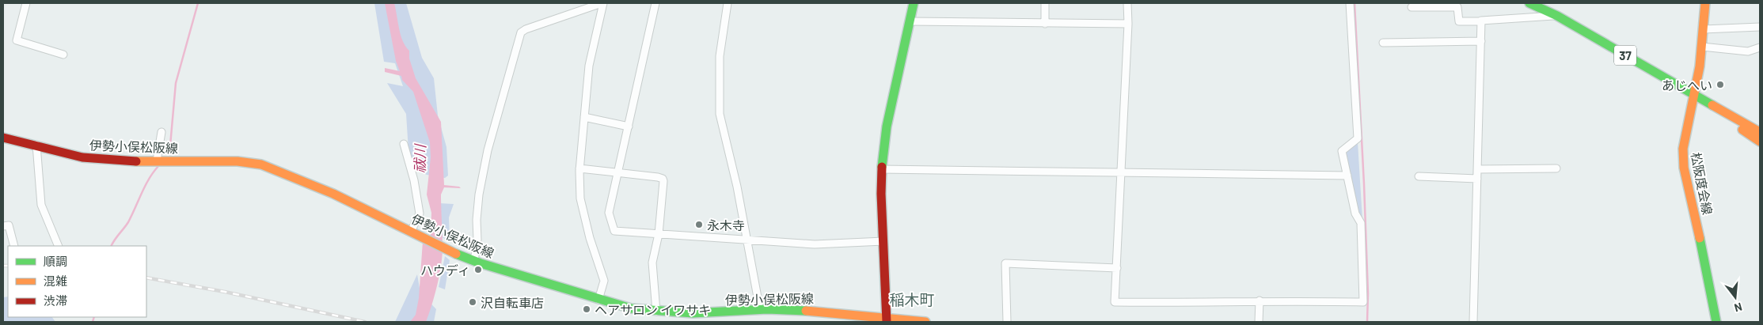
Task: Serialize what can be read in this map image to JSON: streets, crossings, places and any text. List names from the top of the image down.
{
  "streets": {
    "main road": ["37", "伊勢小俣松阪線", "松阪度会線"]
  },
  "crossings": [
    ["37", "松阪度会線"]
  ],
  "districts": ["稲木町"],
  "water": ["祓川"],
  "places": [
    "あじへい",
    "永木寺",
    "ハウディ",
    "沢自転車店",
    "ヘアサロン イワサキ"
  ],
  "legend": ["順調", "混雑", "渋滞"],
  "north": "bottom"
}
